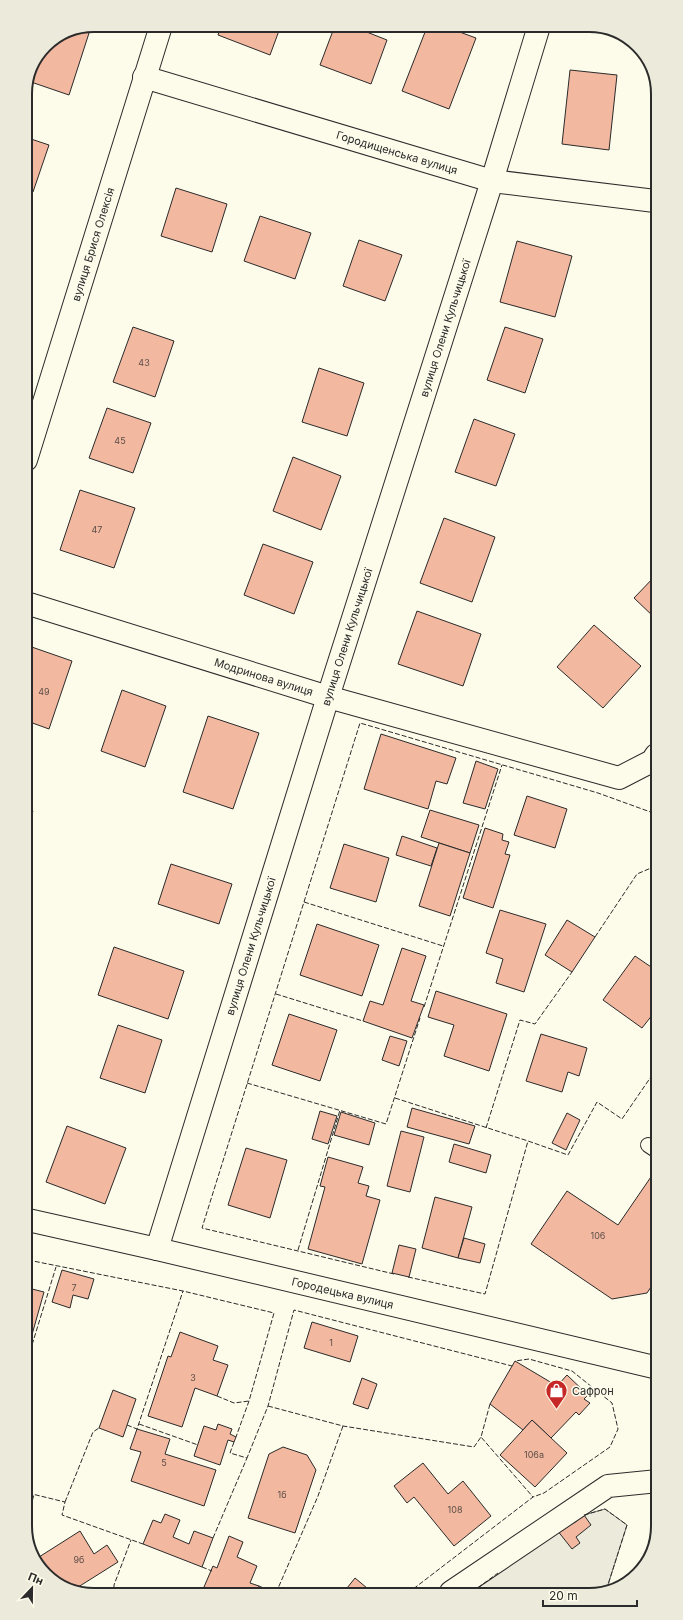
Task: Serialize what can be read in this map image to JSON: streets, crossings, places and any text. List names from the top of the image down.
{
  "streets": {
    "street": [
      "Городищенська вулиця",
      "вулиця Брися Олексія",
      "вулиця Олени Кульчицької",
      "Модринова вулиця",
      "Городецька вулиця"
    ]
  },
  "crossings": [
    ["Городищенська вулиця", "вулиця Брися Олексія"],
    ["Городищенська вулиця", "вулиця Олени Кульчицької"],
    ["вулиця Олени Кульчицької", "Модринова вулиця"],
    ["вулиця Олени Кульчицької", "Городецька вулиця"]
  ],
  "places": {
    "shop": ["Сафрон"]
  },
  "house_numbers": [
    "43",
    "45",
    "47",
    "49",
    "106",
    "7",
    "1",
    "3",
    "106а",
    "5",
    "1б",
    "108",
    "9б"
  ],
  "scale_bar": "20 m",
  "north": "top"
}
